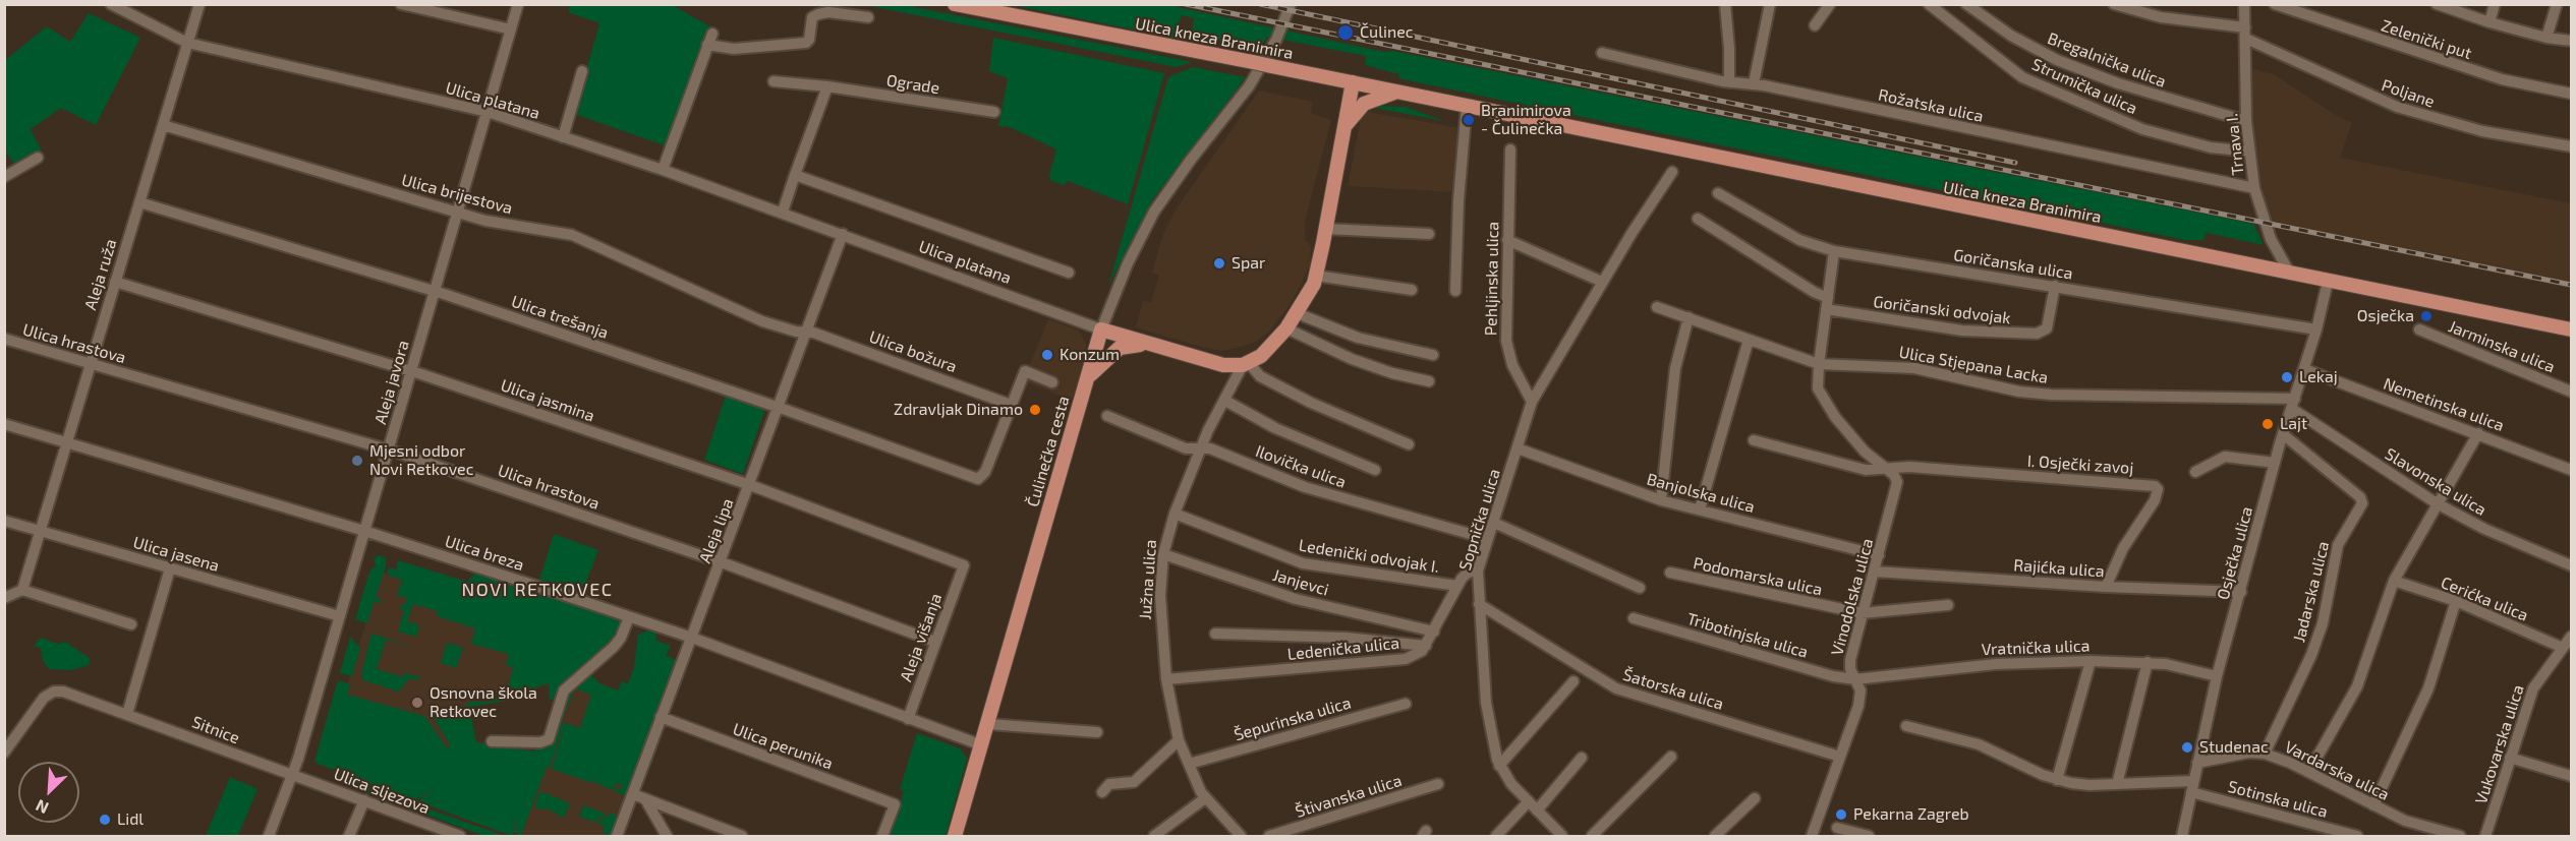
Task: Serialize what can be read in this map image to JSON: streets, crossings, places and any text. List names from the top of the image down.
{
  "streets": {
    "main road": ["Ulica kneza Branimira", "Čulinečka cesta", "Južna ulica"],
    "street": [
      "Zelenički put",
      "Bregalnička ulica",
      "Ograde",
      "Strumička ulica",
      "Poljane",
      "Ulica platana",
      "Rožatska ulica",
      "Trnava I.",
      "Ulica brijestova",
      "Goričanska ulica",
      "Aleja ruža",
      "Pehljinska ulica",
      "Goričanski odvojak",
      "Ulica trešanja",
      "Ulica hrastova",
      "Jarminska ulica",
      "Ulica božura",
      "Ulica Stjepana Lacka",
      "Aleja javora",
      "Ulica jasmina",
      "Nemetinska ulica",
      "I. Osječki zavoj",
      "Ilovička ulica",
      "Slavonska ulica",
      "Banjolska ulica",
      "Sopnička ulica",
      "Aleja lipa",
      "Ulica breza",
      "Osječka ulica",
      "Ulica jasena",
      "Ledenički odvojak I.",
      "Rajićka ulica",
      "Podomarska ulica",
      "Janjevci",
      "Jadarska ulica",
      "Vinodolska ulica",
      "Cerićka ulica",
      "Tribotinjska ulica",
      "Aleja višanja",
      "Vratnička ulica",
      "Ledenička ulica",
      "Šatorska ulica",
      "Šepurinska ulica",
      "Sitnice",
      "Vukovarska ulica",
      "Ulica perunika",
      "Vardarska ulica",
      "Ulica sljezova",
      "Štivanska ulica",
      "Sotinska ulica"
    ]
  },
  "crossings": [
    ["Ulica kneza Branimira", "Trnava I."],
    ["Ulica kneza Branimira", "Osječka ulica"],
    ["Ulica kneza Branimira", "Južna ulica"],
    ["Bregalnička ulica", "Trnava I."],
    ["Strumička ulica", "Trnava I."],
    ["Poljane", "Trnava I."],
    ["Ulica platana", "Aleja ruža"],
    ["Ulica platana", "Aleja javora"],
    ["Ulica platana", "Čulinečka cesta"],
    ["Ulica platana", "Aleja lipa"],
    ["Rožatska ulica", "Trnava I."],
    ["Ulica brijestova", "Aleja ruža"],
    ["Ulica brijestova", "Ulica božura"],
    ["Ulica brijestova", "Aleja javora"],
    ["Ulica brijestova", "Aleja lipa"],
    ["Goričanska ulica", "Goričanski odvojak"],
    ["Goričanska ulica", "Osječka ulica"],
    ["Aleja ruža", "Ulica trešanja"],
    ["Aleja ruža", "Ulica hrastova"],
    ["Aleja ruža", "Ulica jasmina"],
    ["Aleja ruža", "Ulica breza"],
    ["Aleja ruža", "Ulica jasena"],
    ["Pehljinska ulica", "Sopnička ulica"],
    ["Ulica trešanja", "Ulica božura"],
    ["Ulica trešanja", "Aleja javora"],
    ["Ulica trešanja", "Aleja lipa"],
    ["Ulica hrastova", "Aleja javora"],
    ["Ulica hrastova", "Aleja lipa"],
    ["Ulica hrastova", "Aleja višanja"],
    ["Ulica božura", "Aleja lipa"],
    ["Ulica Stjepana Lacka", "Slavonska ulica"],
    ["Ulica Stjepana Lacka", "Osječka ulica"],
    ["Aleja javora", "Ulica jasmina"],
    ["Aleja javora", "Ulica breza"],
    ["Aleja javora", "Ulica jasena"],
    ["Aleja javora", "Sitnice"],
    ["Aleja javora", "Ulica sljezova"],
    ["Ulica jasmina", "Aleja lipa"],
    ["Ulica jasmina", "Aleja višanja"],
    ["Nemetinska ulica", "Osječka ulica"],
    ["Čulinečka cesta", "Ulica breza"],
    ["I. Osječki zavoj", "Rajićka ulica"],
    ["I. Osječki zavoj", "Vinodolska ulica"],
    ["Ilovička ulica", "Sopnička ulica"],
    ["Ilovička ulica", "Južna ulica"],
    ["Slavonska ulica", "Osječka ulica"],
    ["Banjolska ulica", "Sopnička ulica"],
    ["Banjolska ulica", "Vinodolska ulica"],
    ["Sopnička ulica", "Šatorska ulica"],
    ["Aleja lipa", "Ulica breza"],
    ["Aleja lipa", "Ulica perunika"],
    ["Ulica breza", "Aleja višanja"],
    ["Osječka ulica", "Rajićka ulica"],
    ["Osječka ulica", "Jadarska ulica"],
    ["Osječka ulica", "Vratnička ulica"],
    ["Osječka ulica", "Vardarska ulica"],
    ["Osječka ulica", "Sotinska ulica"],
    ["Ledenički odvojak I.", "Južna ulica"],
    ["Rajićka ulica", "Vinodolska ulica"],
    ["Podomarska ulica", "Vinodolska ulica"],
    ["Južna ulica", "Janjevci"],
    ["Južna ulica", "Ledenička ulica"],
    ["Južna ulica", "Šepurinska ulica"],
    ["Jadarska ulica", "Vardarska ulica"],
    ["Vinodolska ulica", "Tribotinjska ulica"],
    ["Vinodolska ulica", "Vratnička ulica"],
    ["Vinodolska ulica", "Šatorska ulica"],
    ["Cerićka ulica", "Vukovarska ulica"],
    ["Tribotinjska ulica", "Vratnička ulica"],
    ["Sitnice", "Ulica sljezova"]
  ],
  "districts": ["NOVI RETKOVEC"],
  "places": [
    "Čulinec",
    "Branimirova - Čulinečka",
    "Spar",
    "Osječka",
    "Konzum",
    "Lekaj",
    "Zdravljak Dinamo",
    "Lajt",
    "Mjesni odbor Novi Retkovec",
    "Osnovna škola Retkovec",
    "Studenac",
    "Pekarna Zagreb",
    "Lidl"
  ],
  "north": "bottom left"
}
